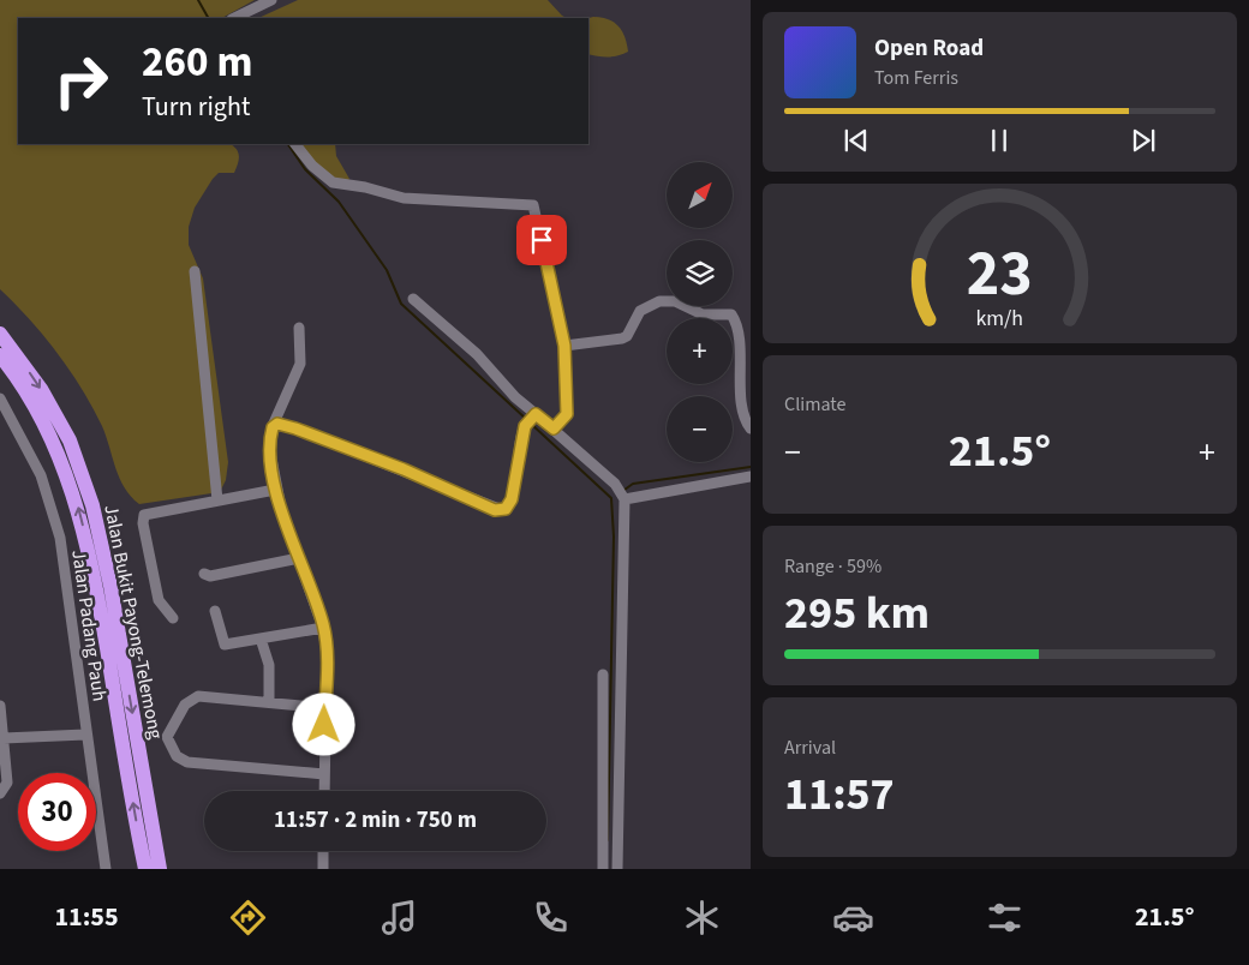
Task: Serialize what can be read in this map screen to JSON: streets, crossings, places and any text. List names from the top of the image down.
{
  "streets": {
    "highway": ["Jalan Bukit Payong-Telemong"],
    "street": ["Jalan Padang Pauh"]
  },
  "north": "top right",
  "page": {
    "turn": ["260 m", "Turn right"],
    "song": ["Open Road", "Tom Ferris"],
    "map_buttons": ["+", "−"],
    "tile": [
      "Climate",
      ["Range · 59%", "295 km"],
      ["Arrival", "11:57"]
    ],
    "heat": ["−", "21.5°", "+"],
    "limit": "30",
    "trip": "11:57 · 2 min · 750 m",
    "tabs": ["11:55", "21.5°"],
    "gauge": ["23", "km/h"]
  }
}
